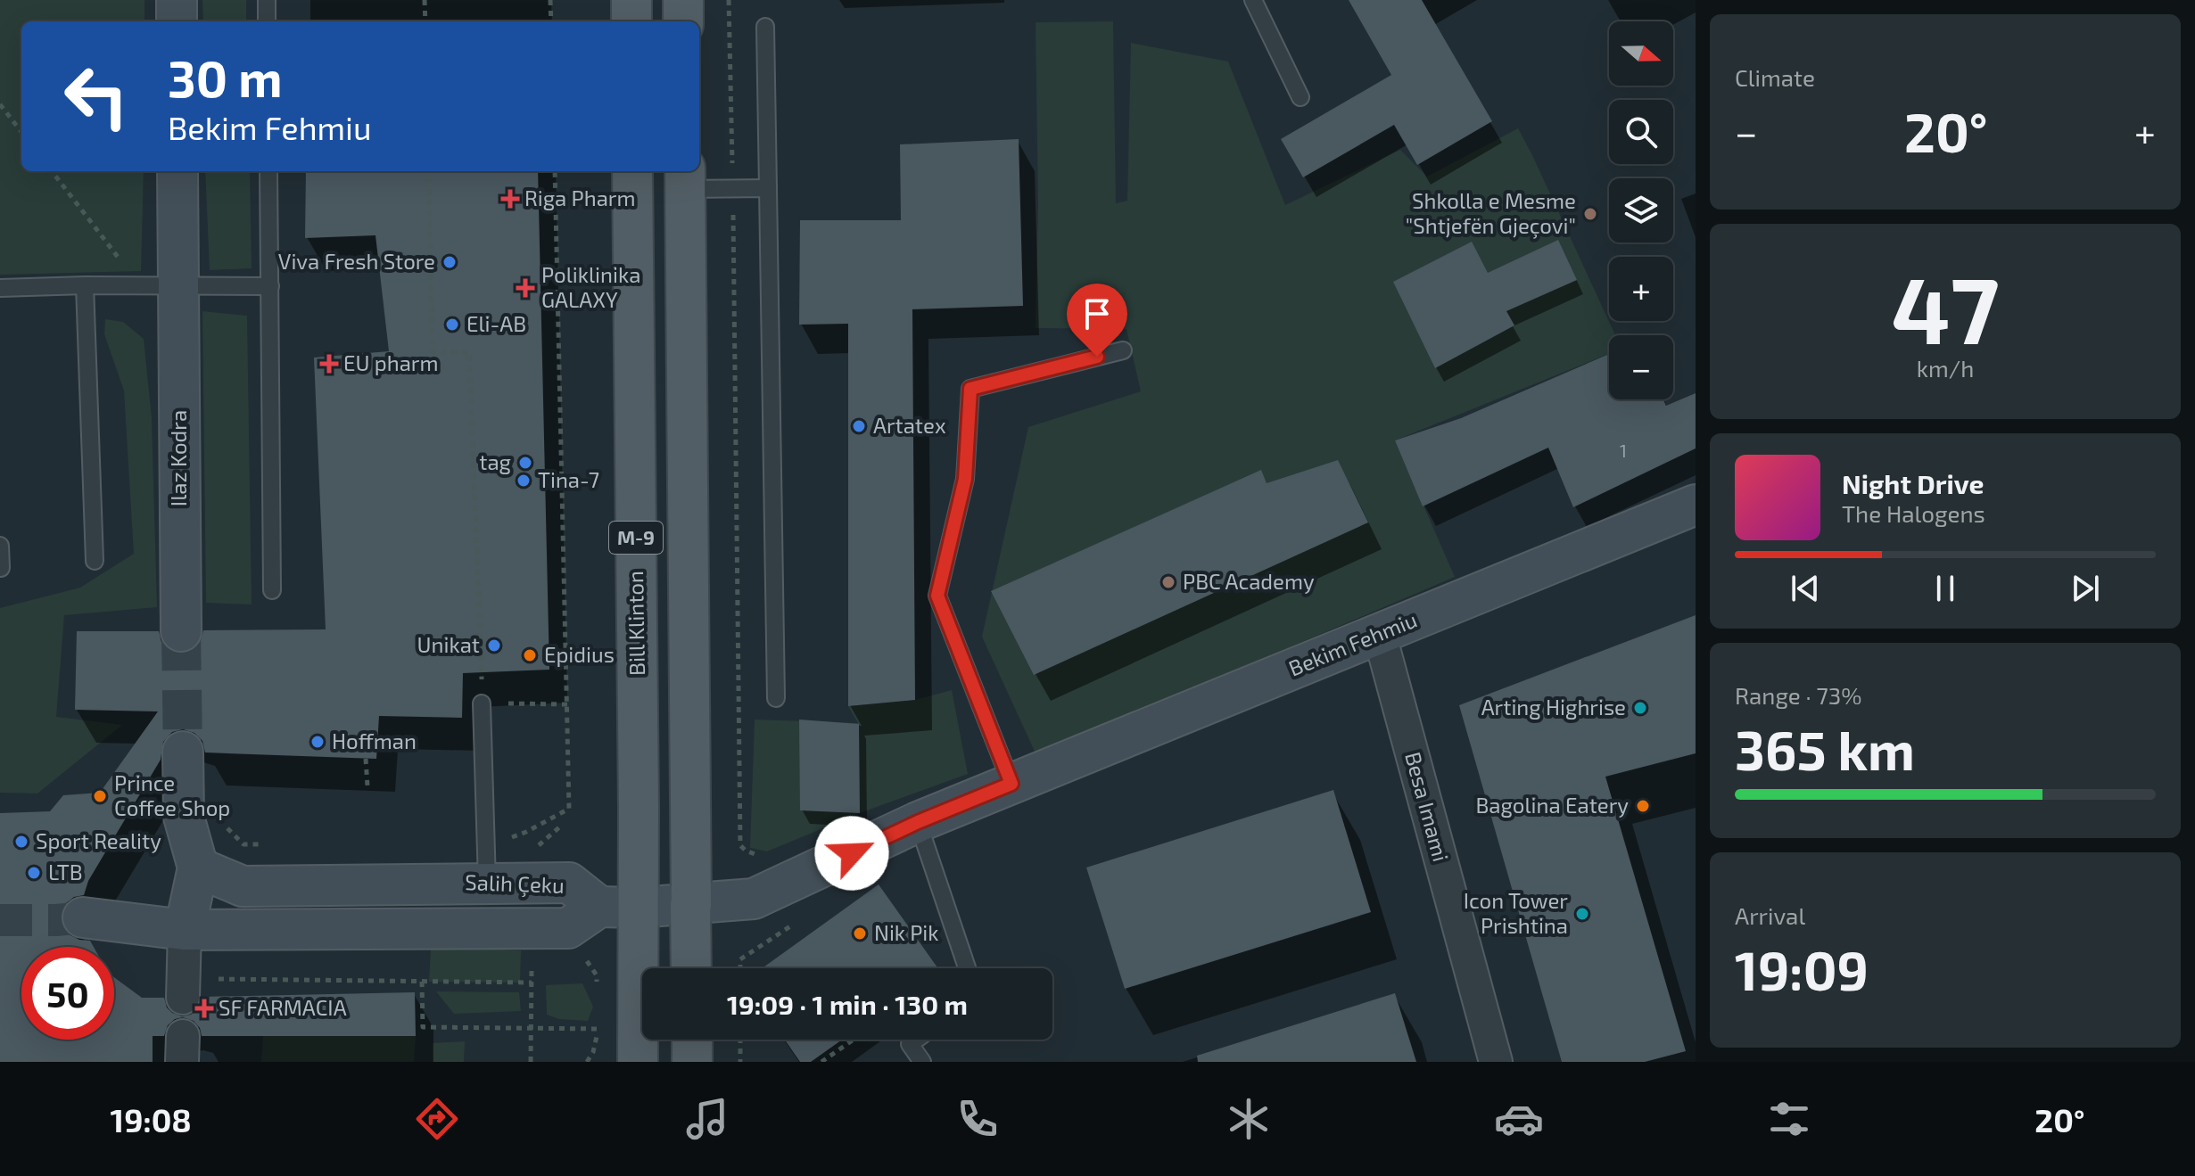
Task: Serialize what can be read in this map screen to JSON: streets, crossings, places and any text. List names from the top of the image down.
{
  "streets": {
    "main road": ["M-9", "Bill Klinton"],
    "street": [
      "Ilaz Kodra",
      "Bekim Fehmiu",
      "Besa Imami",
      "Salih Çeku"
    ]
  },
  "crossings": [
    ["M-9", "Bill Klinton"],
    ["M-9", "Bekim Fehmiu"],
    ["Bill Klinton", "Bekim Fehmiu"],
    ["Bekim Fehmiu", "Besa Imami"],
    ["Bekim Fehmiu", "Salih Çeku"]
  ],
  "places": {
    "health": [
      "Riga Pharm",
      "Poliklinika GALAXY",
      "EU pharm",
      "SF FARMACIA"
    ],
    "other": [
      "Shkolla e Mesme \"Shtjefën Gjeçovi\"",
      "Viva Fresh Store",
      "Eli-AB",
      "Artatex",
      "tag",
      "Tina-7",
      "PBC Academy",
      "Unikat",
      "Epidius",
      "Arting Highrise",
      "Hoffman",
      "Prince Coffee Shop",
      "Bagolina Eatery",
      "Sport Reality",
      "LTB",
      "Icon Tower Prishtina",
      "Nik Pik"
    ]
  },
  "house_numbers": ["1"],
  "north": "right",
  "page": {
    "tile": [
      "Climate",
      ["47", "km/h"],
      ["Range · 73%", "365 km"],
      ["Arrival", "19:09"]
    ],
    "map_buttons": ["+", "−"],
    "turn": ["30 m", "Bekim Fehmiu"],
    "heat": ["−", "20°", "+"],
    "song": ["Night Drive", "The Halogens"],
    "limit": "50",
    "trip": "19:09 · 1 min · 130 m",
    "tabs": ["19:08", "20°"]
  }
}
